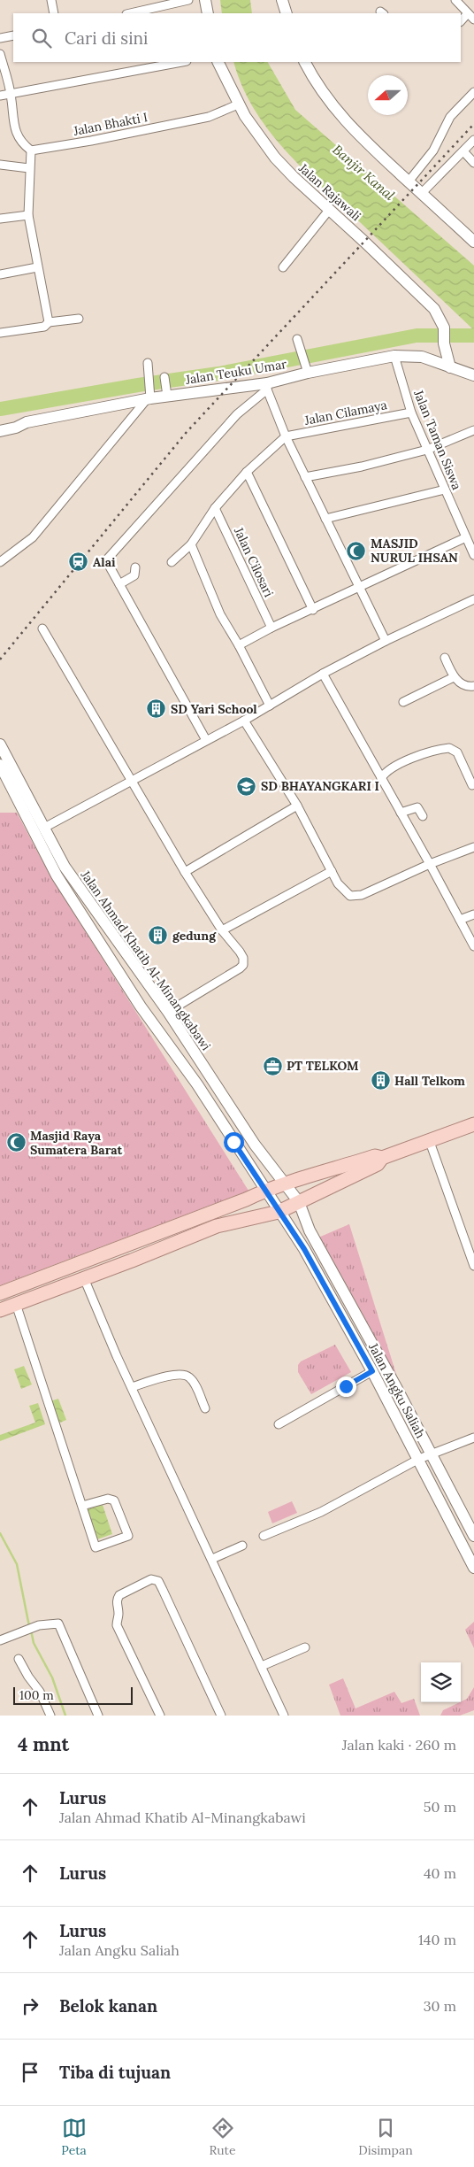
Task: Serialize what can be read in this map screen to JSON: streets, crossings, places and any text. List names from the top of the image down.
{
  "streets": {
    "main road": [
      "Jalan Rajawali",
      "Jalan Teuku Umar",
      "Jalan Ahmad Khatib Al-Minangkabawi",
      "Jalan Angku Saliah"
    ],
    "street": [
      "Jalan Bhakti I",
      "Jalan Cilamaya",
      "Jalan Taman Siswa",
      "Jalan Cilosari"
    ]
  },
  "crossings": [
    ["Jalan Bhakti I", "Jalan Rajawali"],
    ["Jalan Rajawali", "Jalan Teuku Umar"],
    ["Jalan Teuku Umar", "Jalan Taman Siswa"],
    ["Jalan Cilamaya", "Jalan Taman Siswa"],
    ["Jalan Ahmad Khatib Al-Minangkabawi", "Jalan Angku Saliah"]
  ],
  "water": ["Banjir Kanal"],
  "places": {
    "mosque": ["MASJID NURUL IHSAN", "Masjid Raya Sumatera Barat"],
    "station": ["Alai"],
    "building": ["SD Yari School", "gedung", "Hall Telkom"],
    "school or university": ["SD BHAYANGKARI I"],
    "office": ["PT TELKOM"]
  },
  "scale_bar": "100 m",
  "north": "left",
  "page": {
    "search": "Cari di sini",
    "scale": "100 m",
    "heading": ["4 mnt", "Jalan kaki · 260 m"],
    "list": [
      ["Lurus", "Jalan Ahmad Khatib Al-Minangkabawi", "50 m"],
      ["Lurus", "40 m"],
      ["Lurus", "Jalan Angku Saliah", "140 m"],
      ["Belok kanan", "30 m"],
      "Tiba di tujuan"
    ],
    "nav": ["Peta", "Rute", "Disimpan"]
  }
}
